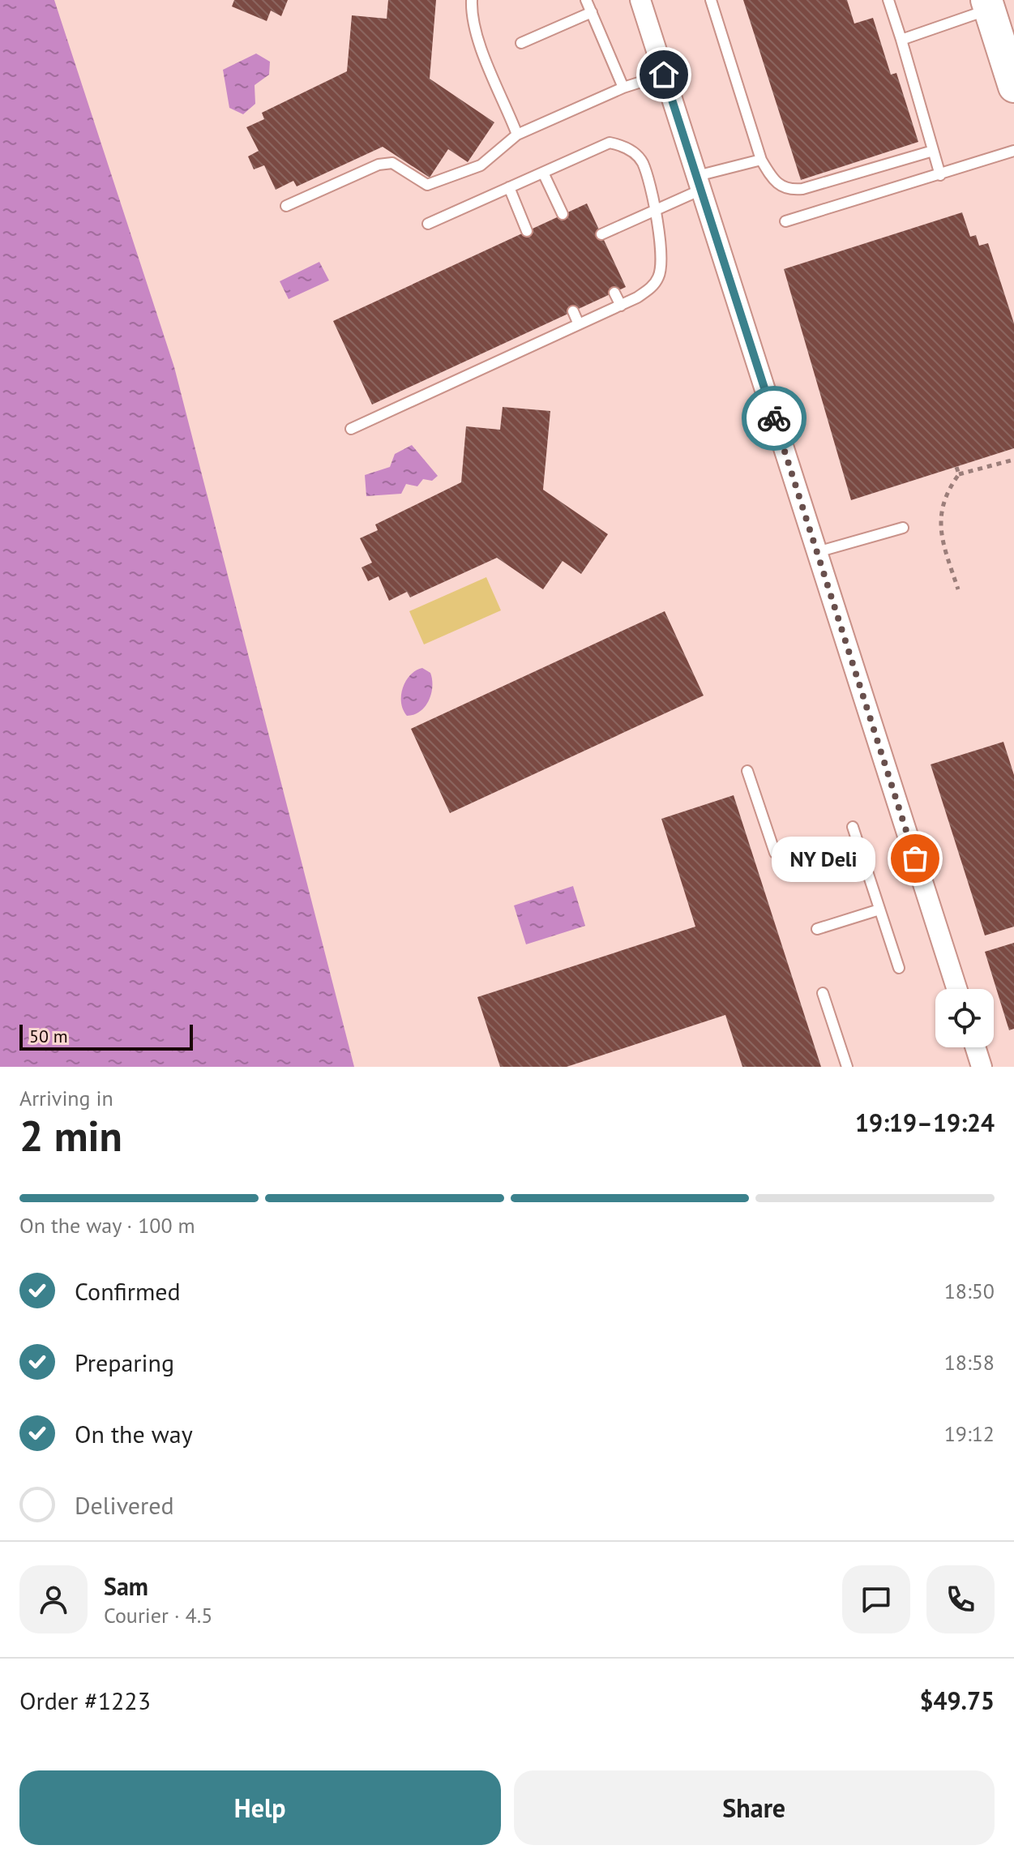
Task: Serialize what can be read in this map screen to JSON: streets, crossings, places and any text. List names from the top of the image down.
{
  "places": ["NY Deli"],
  "scale_bar": "50 m",
  "page": {
    "bubble": "NY Deli",
    "scale": "50 m",
    "heading": ["2 min", "Arriving in", "19:19–19:24"],
    "panel": [
      "Sam",
      "Courier · 4.5",
      "Order #1223",
      "$49.75"
    ],
    "bar": "On the way · 100 m",
    "list": [
      ["Confirmed", "18:50"],
      ["Preparing", "18:58"],
      ["On the way", "19:12"],
      "Delivered"
    ],
    "buttons": ["Help", "Share"]
  }
}
